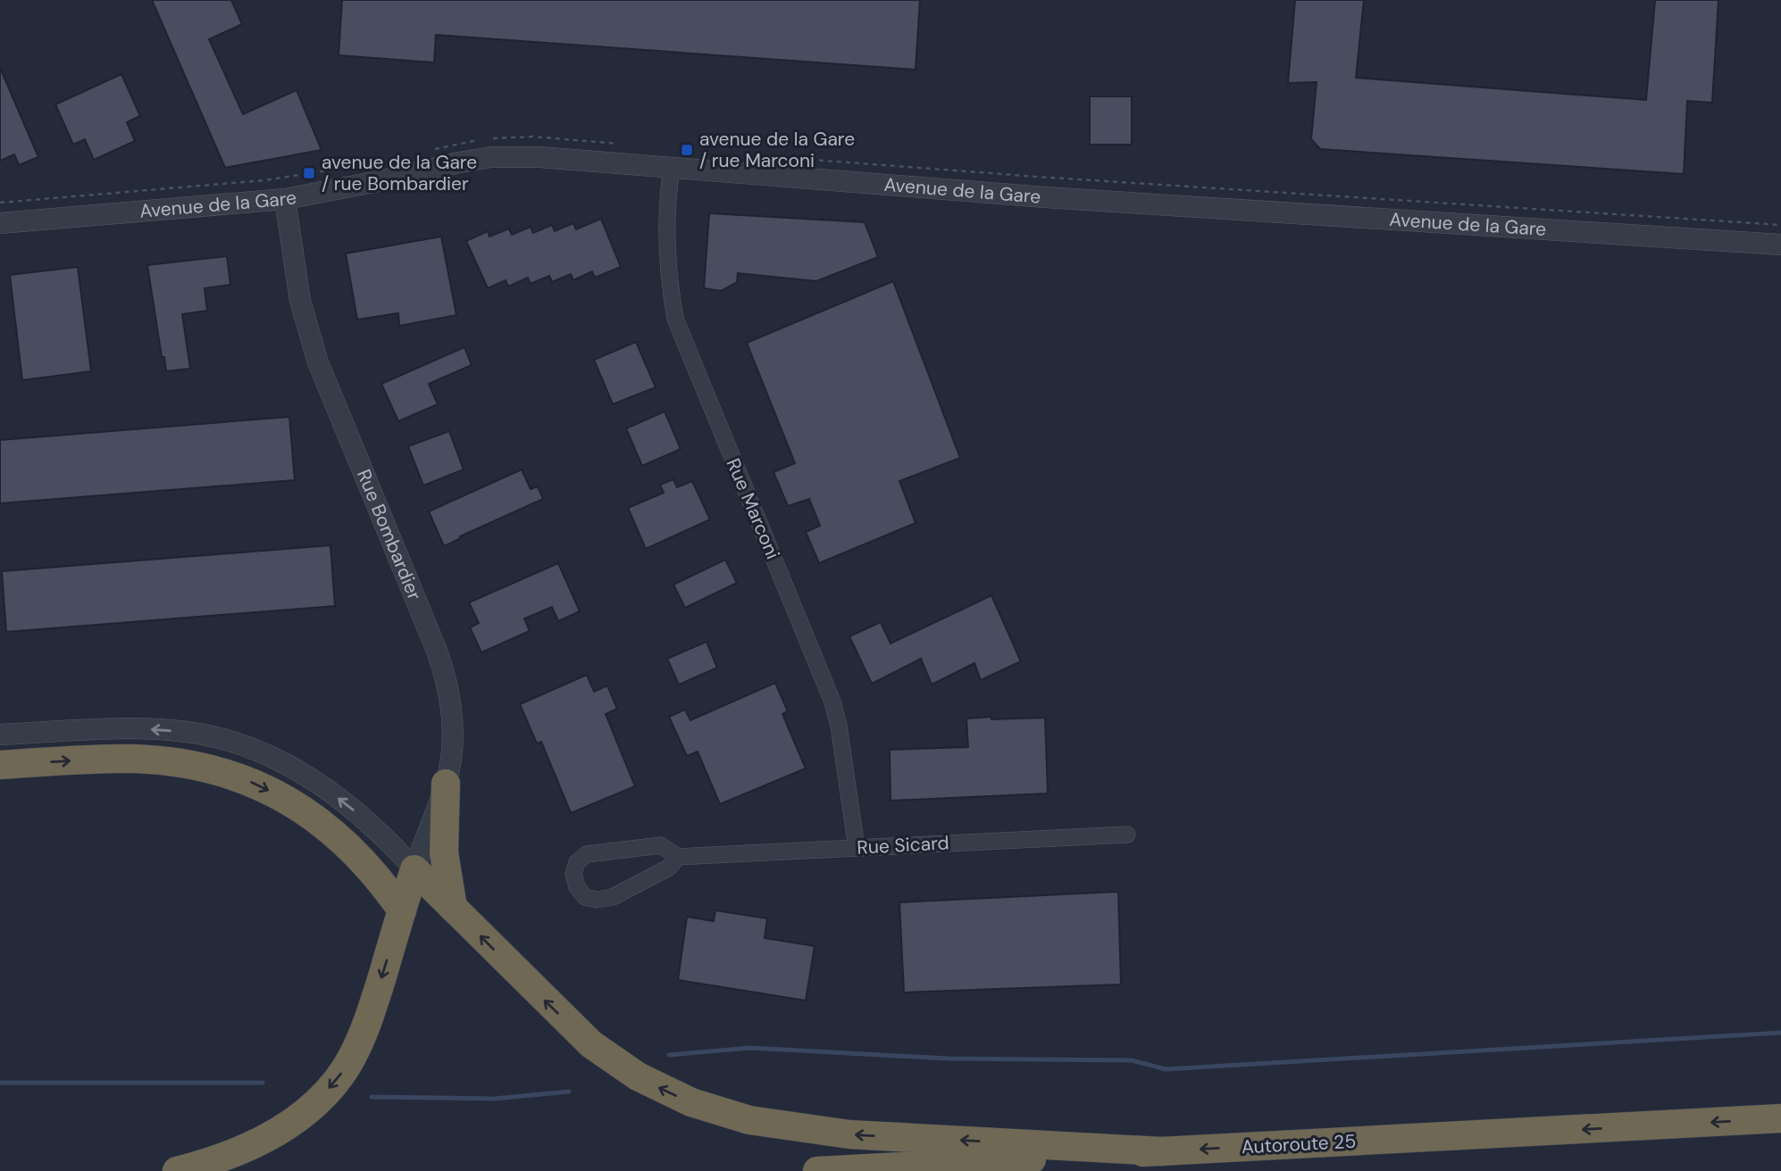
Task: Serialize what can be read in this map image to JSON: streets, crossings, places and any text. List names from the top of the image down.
{
  "streets": {
    "highway": ["Autoroute 25"],
    "street": [
      "Avenue de la Gare",
      "Rue Marconi",
      "Rue Bombardier",
      "Rue Sicard"
    ]
  },
  "crossings": [
    ["Avenue de la Gare", "Rue Marconi"],
    ["Avenue de la Gare", "Rue Bombardier"],
    ["Rue Marconi", "Rue Sicard"]
  ],
  "one_way": ["Autoroute 25"],
  "places": {
    "transit": ["avenue de la Gare / rue Marconi", "avenue de la Gare / rue Bombardier"]
  }
}
